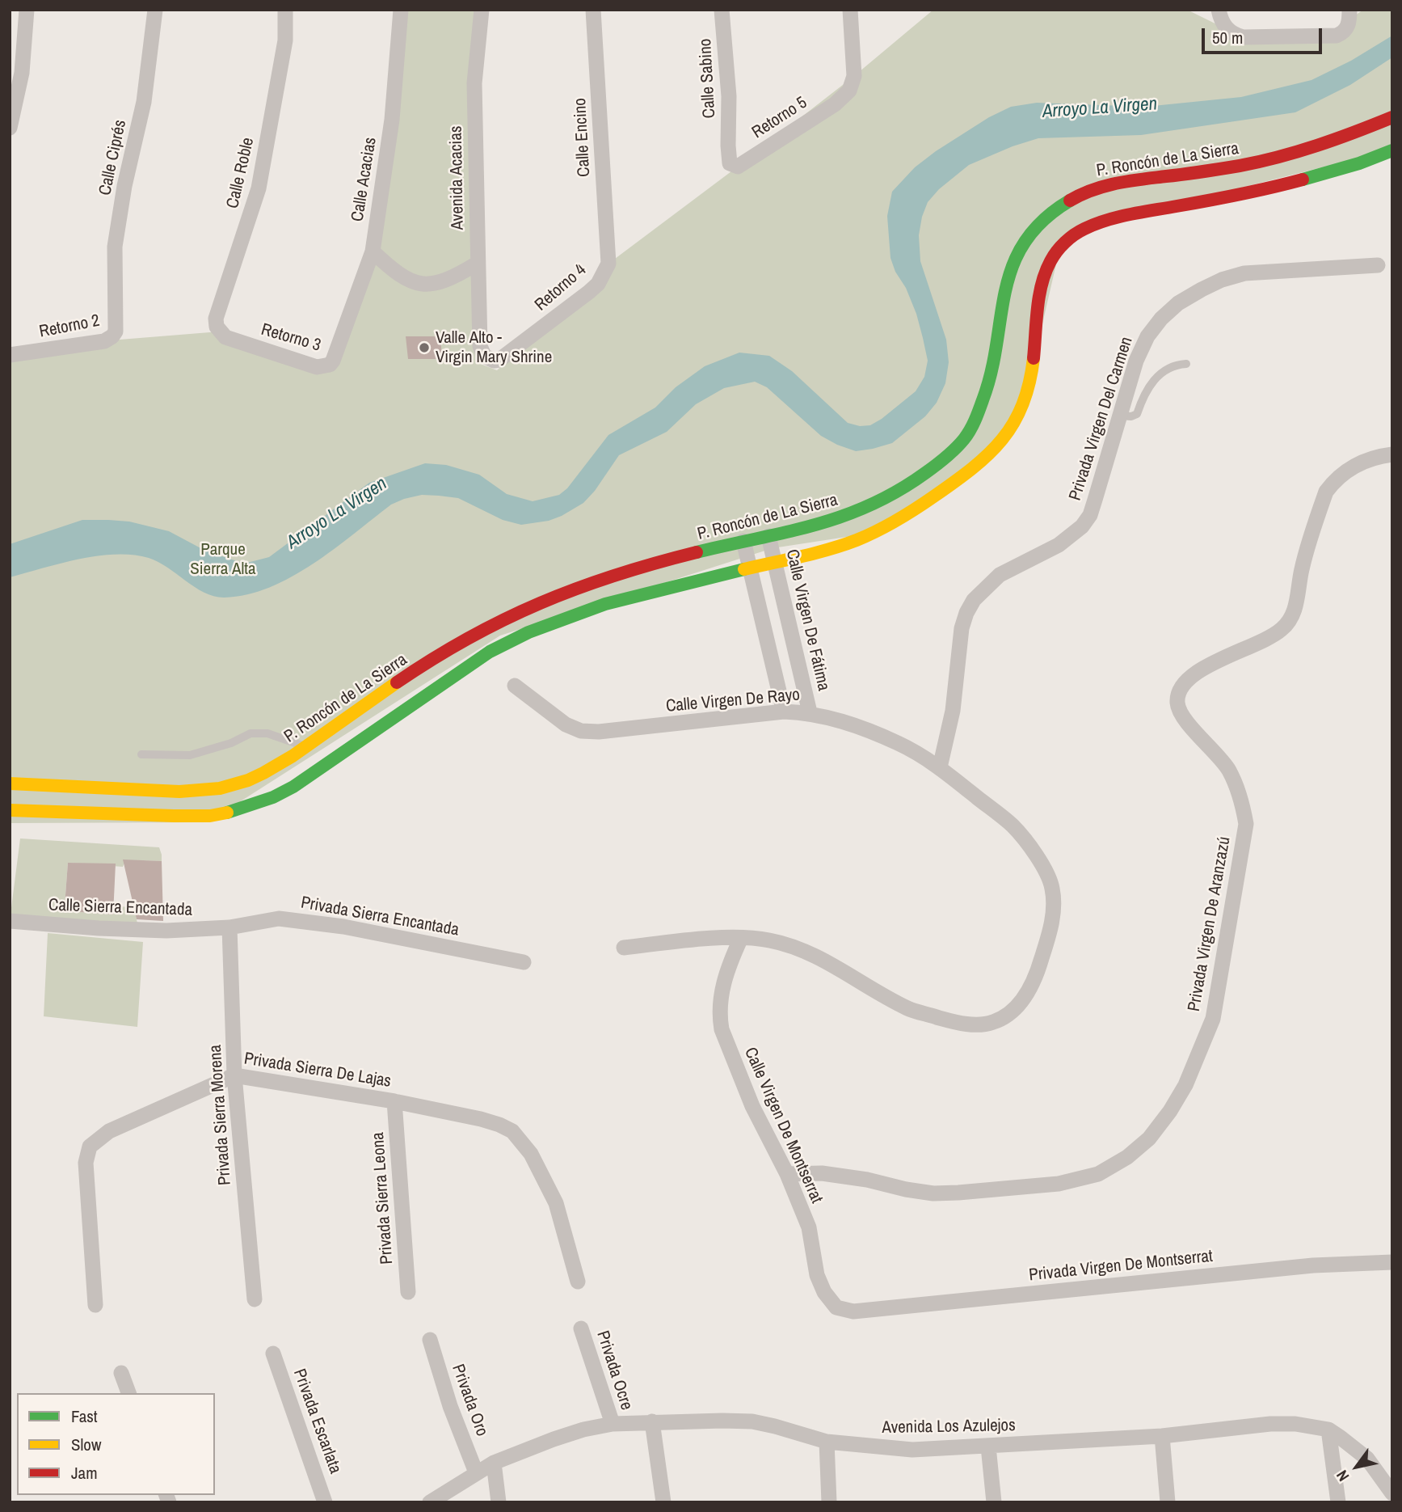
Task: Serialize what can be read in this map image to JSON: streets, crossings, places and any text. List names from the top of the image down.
{
  "streets": {
    "street": [
      "Calle Sabino",
      "Retorno 5",
      "Calle Encino",
      "Calle Ciprés",
      "P. Roncón de La Sierra",
      "Calle Roble",
      "Avenida Acacias",
      "Calle Acacias",
      "Retorno 4",
      "Retorno 2",
      "Retorno 3",
      "Privada Virgen Del Carmen",
      "Calle Virgen De Fátima",
      "Calle Virgen De Rayo",
      "Calle Sierra Encantada",
      "Privada Sierra Encantada",
      "Privada Virgen De Aranzazú",
      "Privada Sierra De Lajas",
      "Privada Sierra Morena",
      "Calle Virgen De Montserrat",
      "Privada Sierra Leona",
      "Privada Virgen De Montserrat",
      "Privada Ocre",
      "Privada Oro",
      "Privada Escarlata",
      "Avenida Los Azulejos"
    ]
  },
  "crossings": [
    ["Calle Sabino", "Retorno 5"],
    ["Calle Encino", "Retorno 4"],
    ["Calle Ciprés", "Retorno 2"],
    ["P. Roncón de La Sierra", "Calle Virgen De Fátima"],
    ["Calle Roble", "Retorno 3"],
    ["Avenida Acacias", "Retorno 4"],
    ["Calle Acacias", "Retorno 3"],
    ["Privada Virgen Del Carmen", "Calle Virgen De Rayo"],
    ["Calle Virgen De Fátima", "Calle Virgen De Rayo"],
    ["Calle Virgen De Rayo", "Calle Virgen De Montserrat"],
    ["Calle Sierra Encantada", "Privada Sierra Encantada"],
    ["Calle Sierra Encantada", "Privada Sierra Morena"],
    ["Privada Sierra Encantada", "Privada Sierra Morena"],
    ["Privada Virgen De Aranzazú", "Calle Virgen De Montserrat"],
    ["Privada Sierra De Lajas", "Privada Sierra Morena"],
    ["Privada Sierra De Lajas", "Privada Sierra Leona"],
    ["Calle Virgen De Montserrat", "Privada Virgen De Montserrat"],
    ["Privada Ocre", "Avenida Los Azulejos"],
    ["Privada Oro", "Avenida Los Azulejos"]
  ],
  "water": ["Arroyo La Virgen"],
  "parks": ["Parque Sierra Alta"],
  "places": ["Valle Alto - Virgin Mary Shrine"],
  "legend": ["Fast", "Slow", "Jam"],
  "scale_bar": "50 m",
  "north": "bottom left"
}
